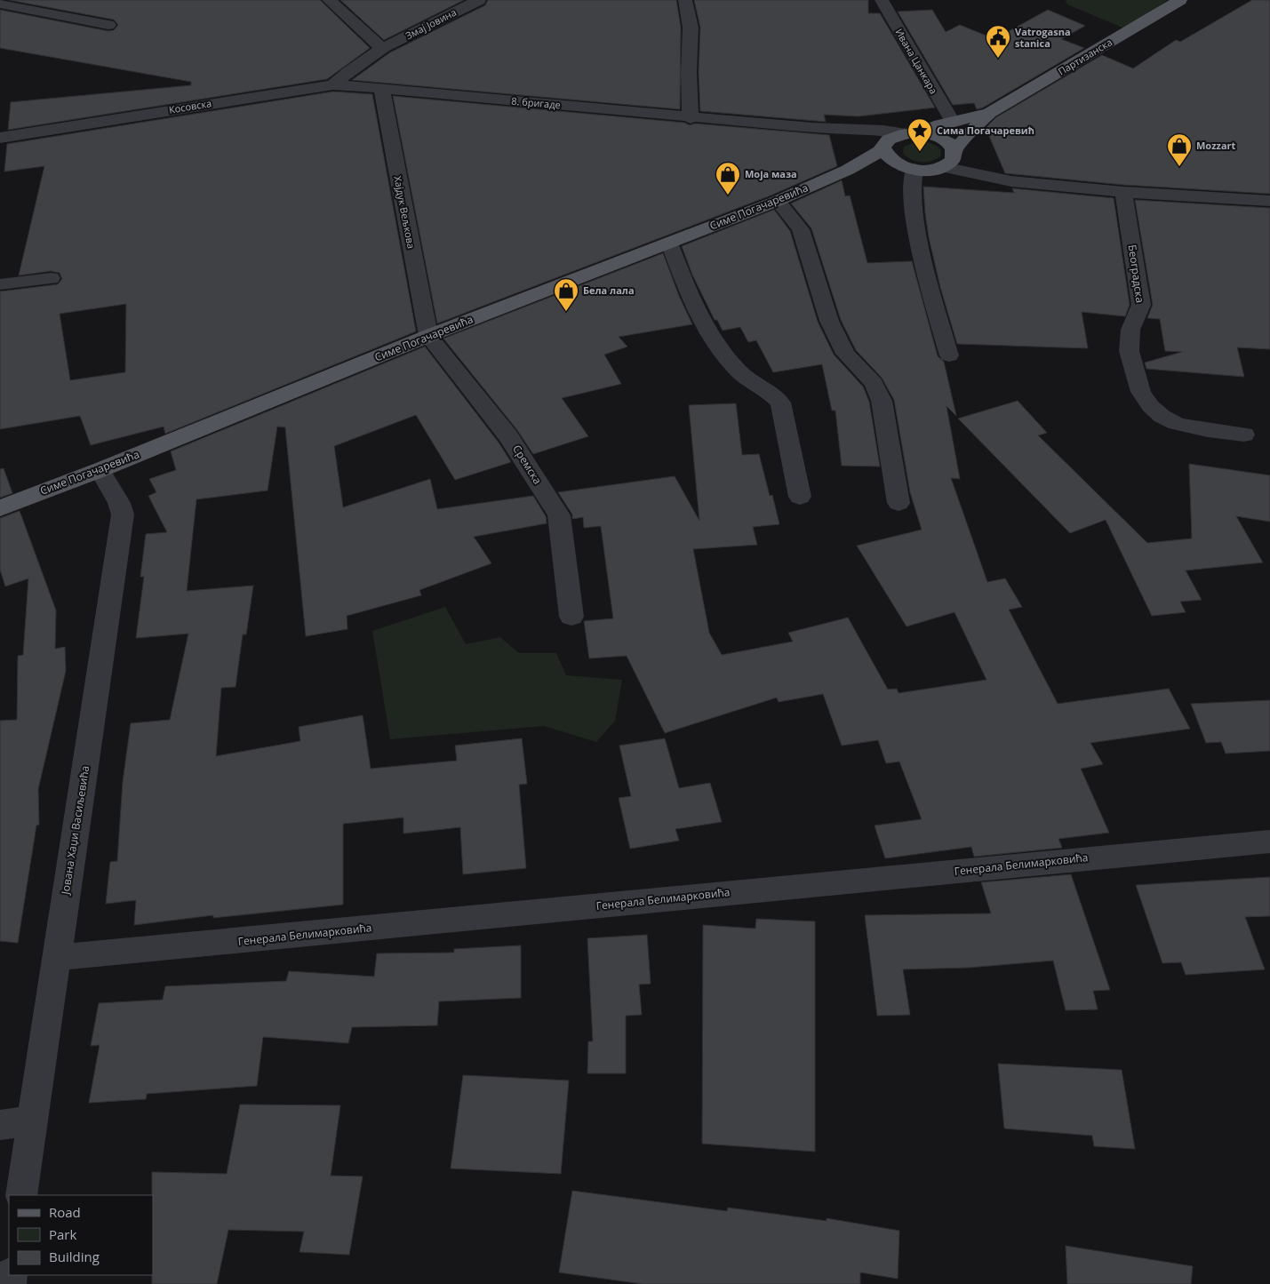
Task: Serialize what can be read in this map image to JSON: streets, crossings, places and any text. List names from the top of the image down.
{
  "streets": {
    "main road": ["Партизанска", "Симе Погачаревића"],
    "street": [
      "Змај Јовина",
      "Ивана Цанкара",
      "8. бригаде",
      "Косовска",
      "Хајдук Вељкова",
      "Београдска",
      "Сремска",
      "Јована Хаџи Васиљевића",
      "Генерала Белимарковића"
    ]
  },
  "crossings": [
    ["Змај Јовина", "Косовска"],
    ["Партизанска", "Ивана Цанкара"],
    ["Партизанска", "8. бригаде"],
    ["Партизанска", "Симе Погачаревића"],
    ["8. бригаде", "Косовска"],
    ["8. бригаде", "Симе Погачаревића"],
    ["8. бригаде", "Хајдук Вељкова"],
    ["Косовска", "Хајдук Вељкова"],
    ["Симе Погачаревића", "Хајдук Вељкова"],
    ["Симе Погачаревића", "Сремска"],
    ["Симе Погачаревића", "Јована Хаџи Васиљевића"],
    ["Хајдук Вељкова", "Сремска"],
    ["Јована Хаџи Васиљевића", "Генерала Белимарковића"]
  ],
  "places": {
    "public building": ["Vatrogasna stanica"],
    "place": ["Сима Погачаревић"],
    "shop": ["Mozzart", "Моја маза", "Бела лала"]
  },
  "legend": ["Road", "Park", "Building"]
}
